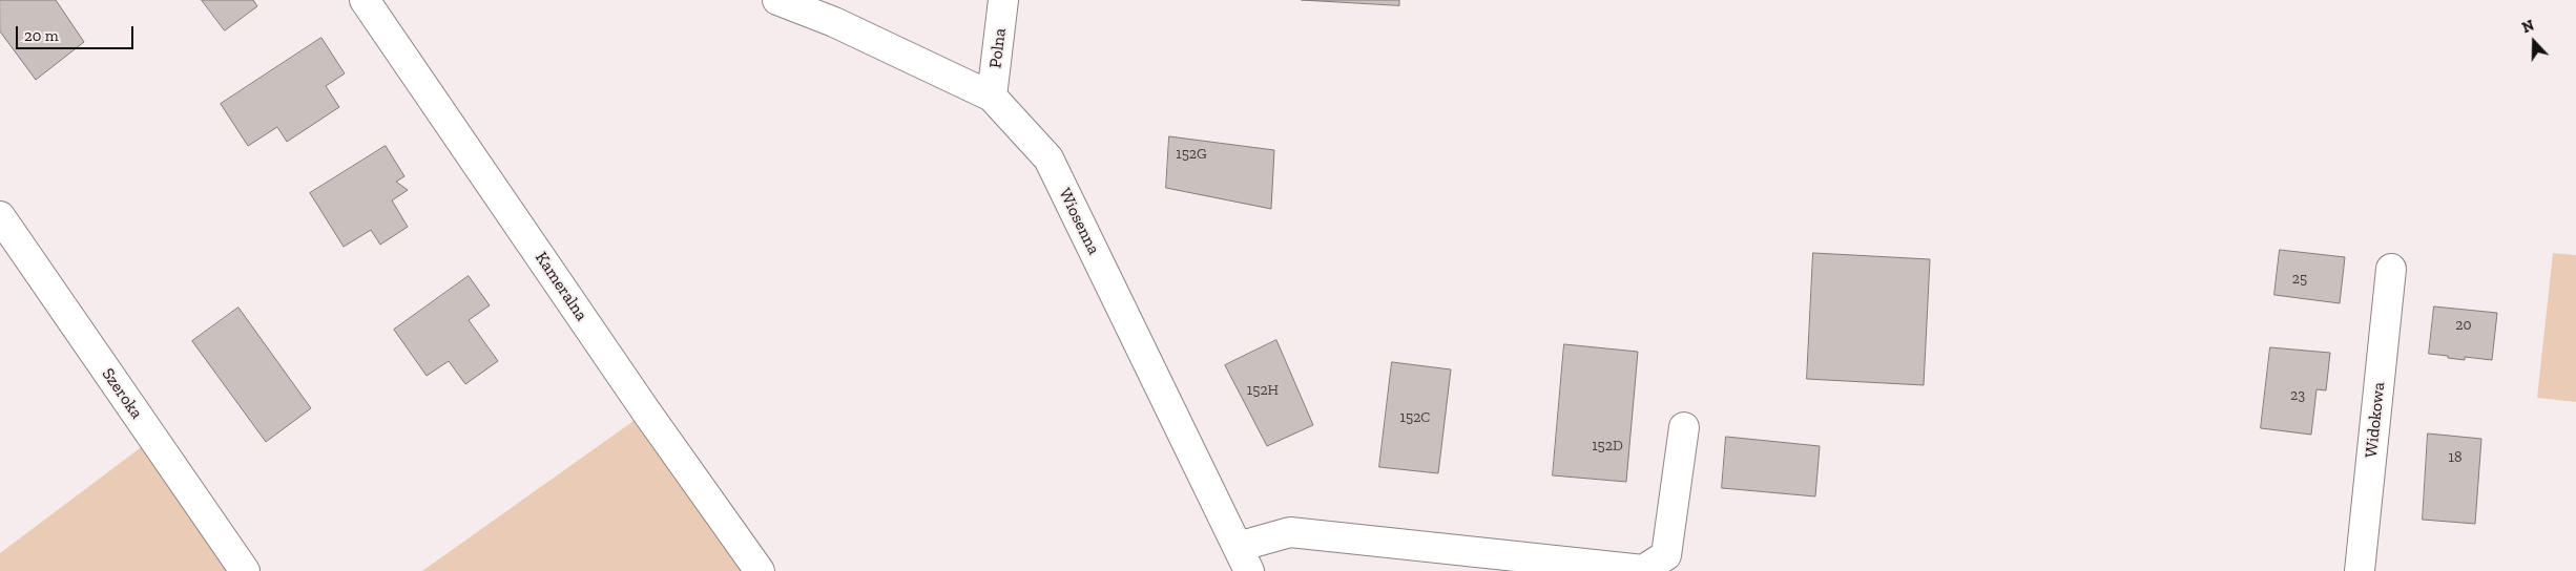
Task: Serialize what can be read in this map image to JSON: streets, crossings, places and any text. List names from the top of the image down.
{
  "streets": {
    "street": [
      "Polna",
      "Wiosenna",
      "Kameralna",
      "Szeroka",
      "Widokowa"
    ]
  },
  "crossings": [
    ["Polna", "Wiosenna"]
  ],
  "house_numbers": [
    "152G",
    "25",
    "20",
    "152H",
    "23",
    "152C",
    "152D",
    "18"
  ],
  "scale_bar": "20 m",
  "north": "top"
}
